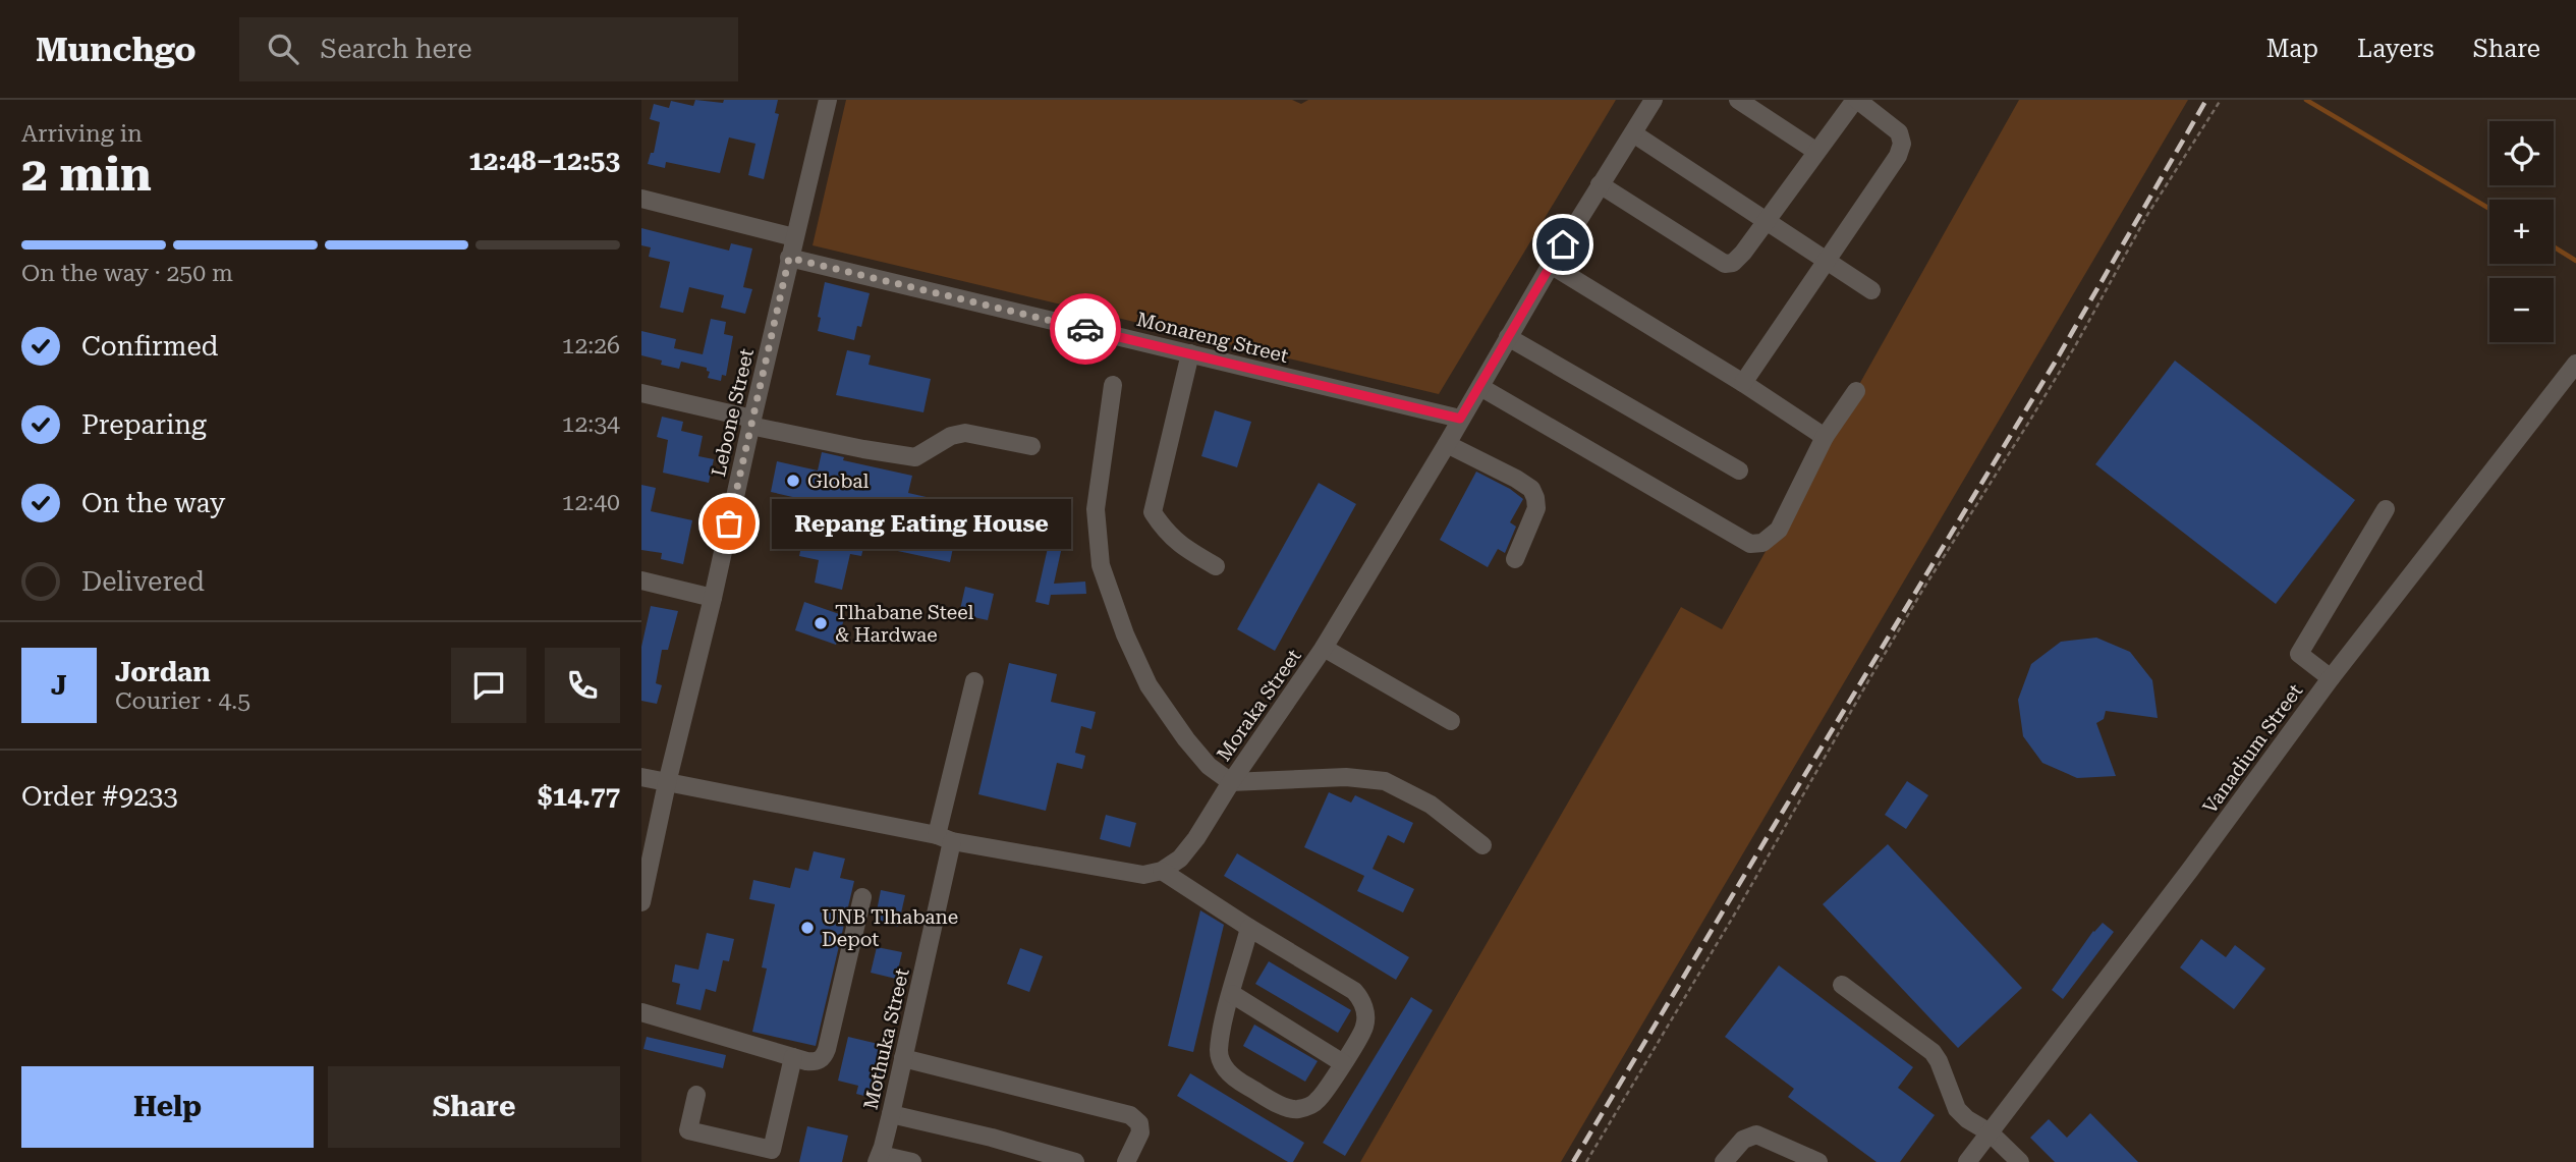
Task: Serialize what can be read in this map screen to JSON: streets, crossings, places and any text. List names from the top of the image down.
{
  "streets": {
    "street": [
      "Monareng Street",
      "Lebone Street",
      "Moraka Street",
      "Vanadium Street",
      "Mothuka Street"
    ]
  },
  "crossings": [
    ["Monareng Street", "Lebone Street"],
    ["Monareng Street", "Moraka Street"]
  ],
  "places": [
    "Global",
    "Repang Eating House",
    "Tlhabane Steel & Hardwae",
    "UNB Tlhabane Depot"
  ],
  "page": {
    "header": "Munchgo",
    "search": "Search here",
    "nav": ["Map", "Layers", "Share"],
    "heading": ["2 min", "Arriving in", "12:48–12:53"],
    "panel": [
      "Jordan",
      "Courier · 4.5",
      "Order #9233",
      "$14.77"
    ],
    "map_buttons": ["+", "−"],
    "bar": "On the way · 250 m",
    "list": [
      ["Confirmed", "12:26"],
      ["Preparing", "12:34"],
      ["On the way", "12:40"],
      "Delivered"
    ],
    "bubble": "Repang Eating House",
    "round": "J",
    "buttons": ["Help", "Share"]
  }
}
